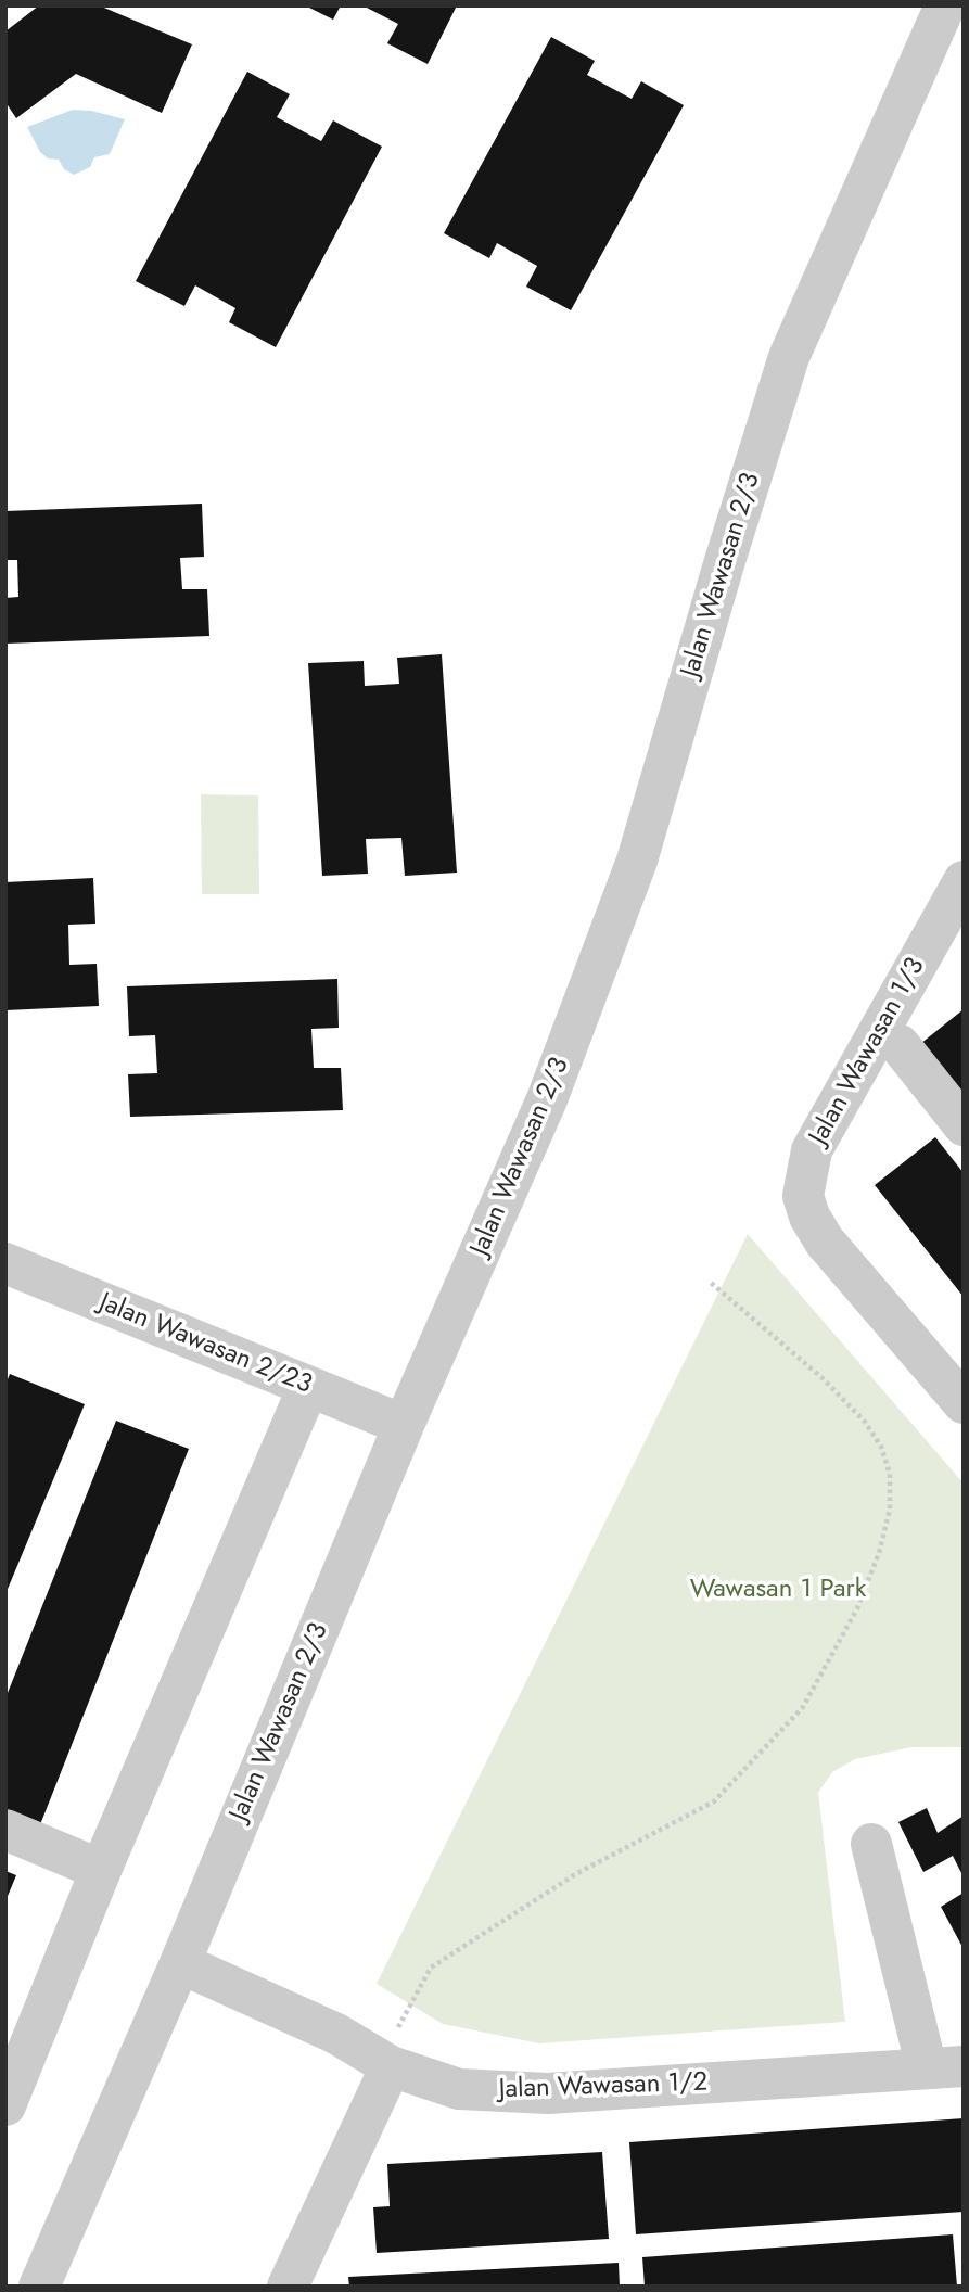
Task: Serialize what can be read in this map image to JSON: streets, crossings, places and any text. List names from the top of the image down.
{
  "streets": {
    "street": [
      "Jalan Wawasan 2/3",
      "Jalan Wawasan 1/3",
      "Jalan Wawasan 2/23",
      "Jalan Wawasan 1/2"
    ]
  },
  "crossings": [
    ["Jalan Wawasan 2/3", "Jalan Wawasan 2/23"],
    ["Jalan Wawasan 2/3", "Jalan Wawasan 1/2"]
  ],
  "parks": ["Wawasan 1 Park"]
}
